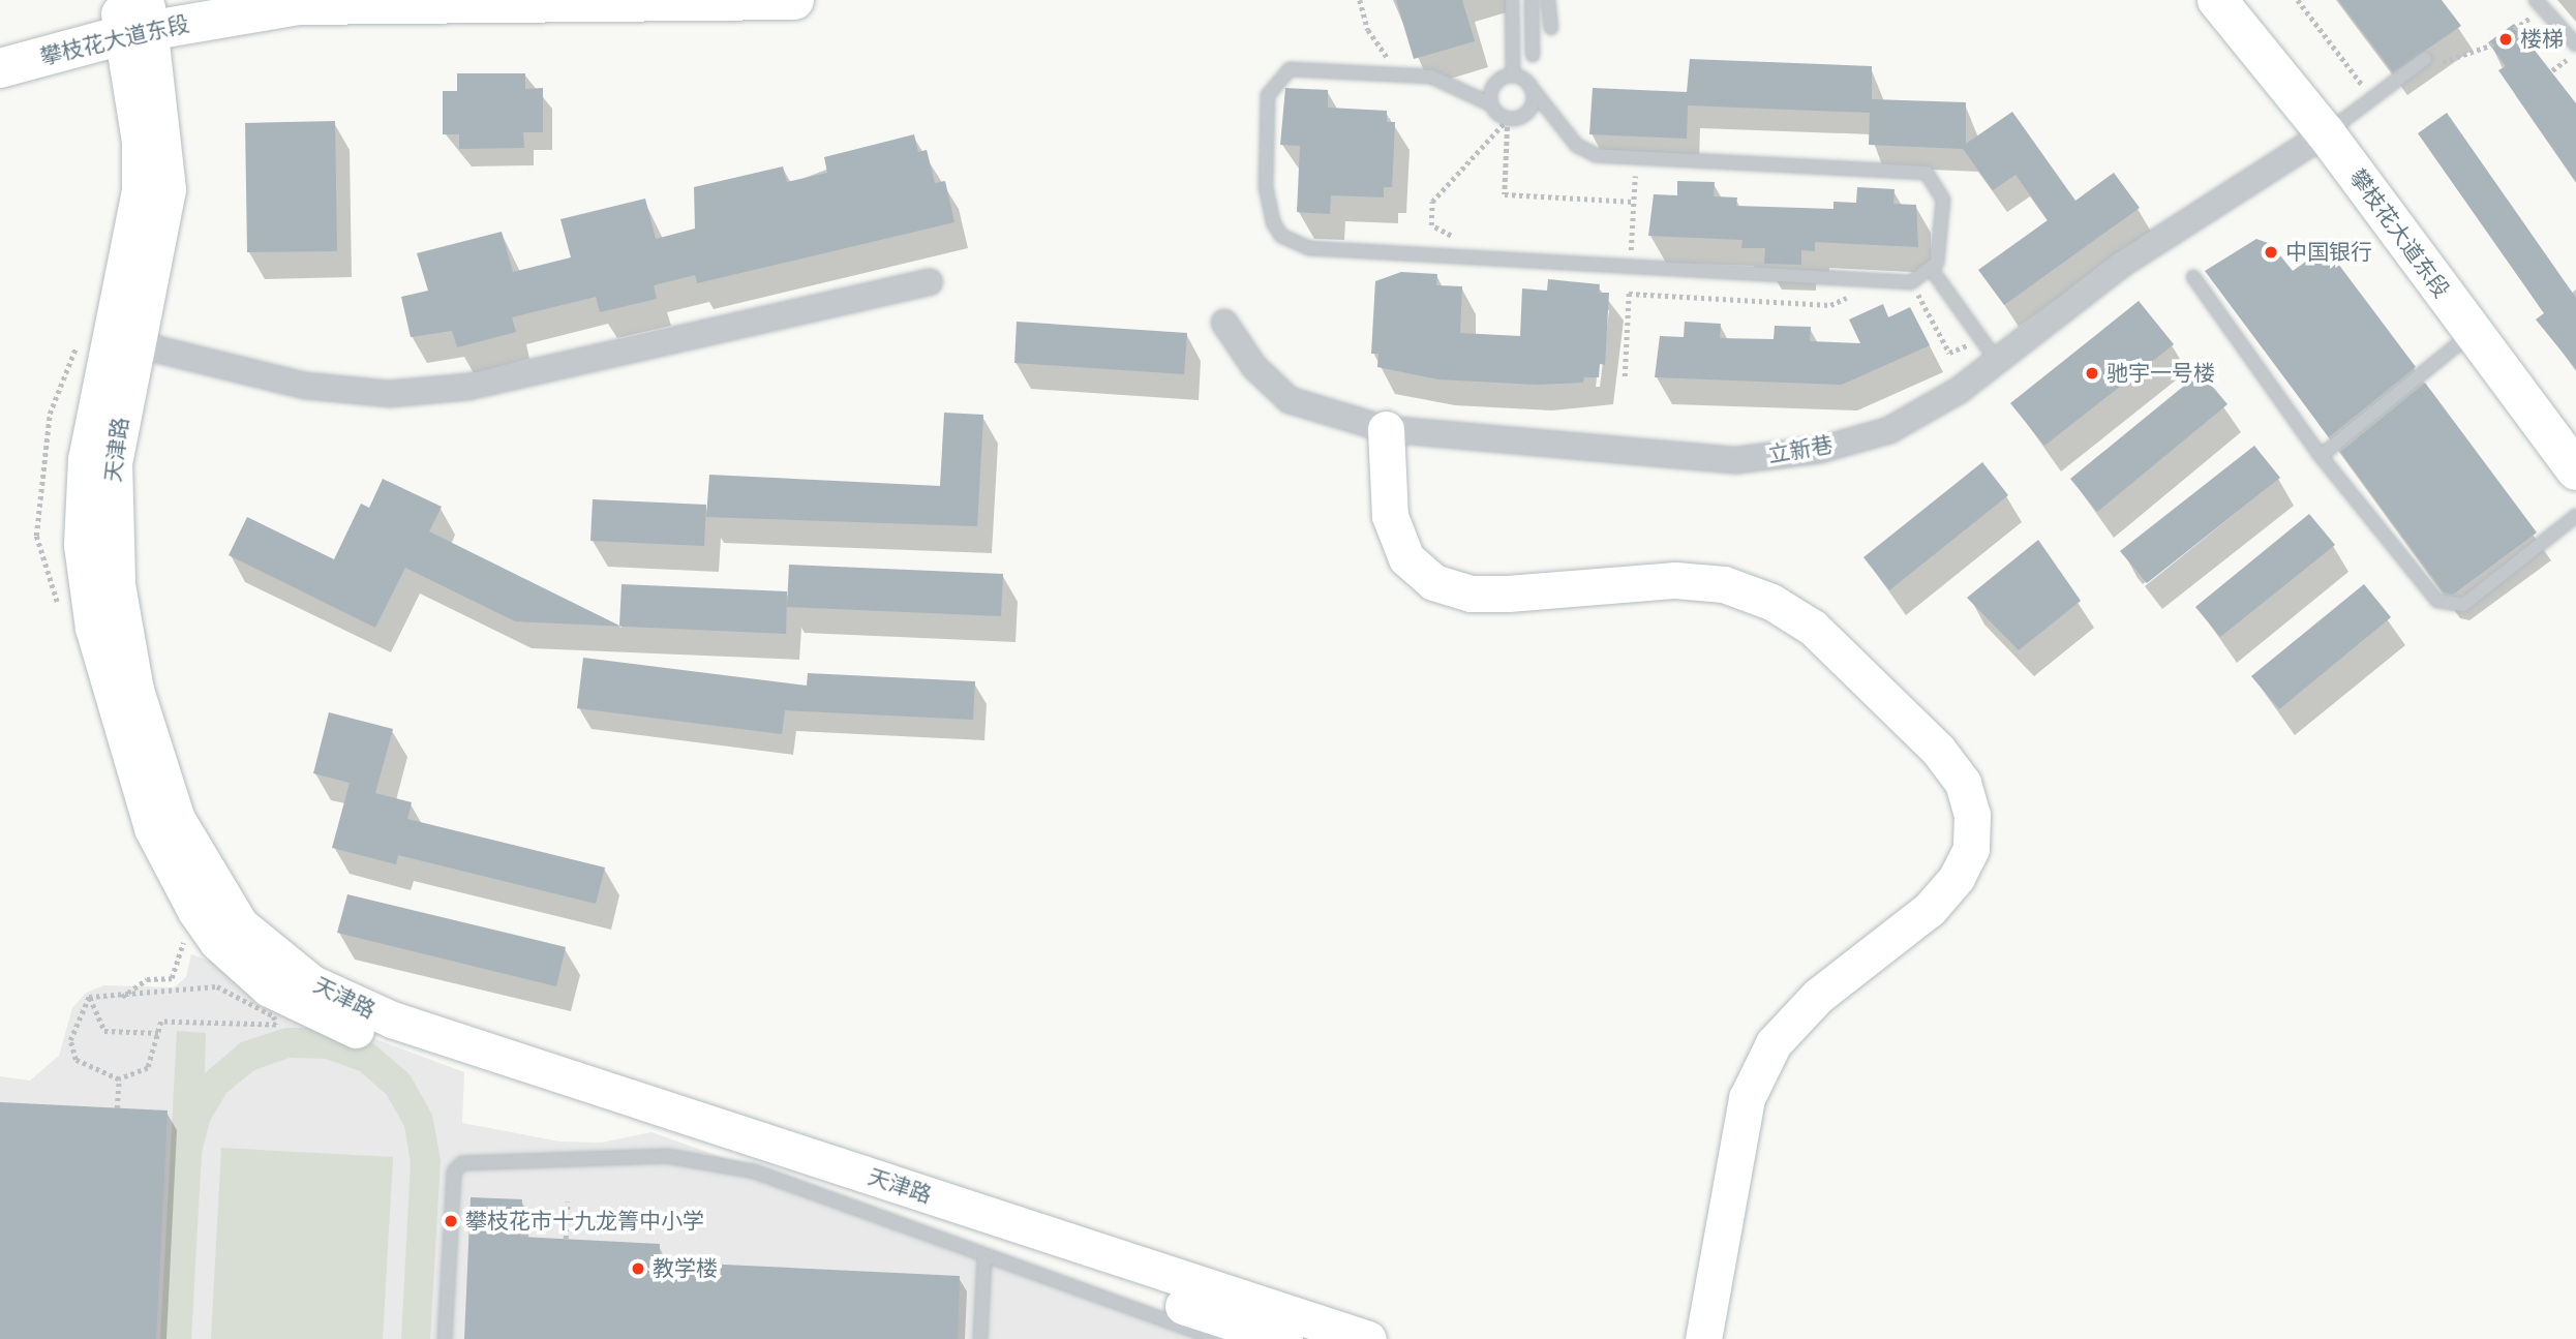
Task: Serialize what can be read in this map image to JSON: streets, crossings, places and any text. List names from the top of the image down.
{
  "streets": {
    "highway": ["攀枝花大道东段"],
    "main road": ["天津路"],
    "street": ["立新巷"]
  },
  "crossings": [
    ["攀枝花大道东段", "天津路"],
    ["攀枝花大道东段", "立新巷"]
  ],
  "places": [
    "楼梯",
    "中国银行",
    "驰宇一号楼",
    "攀枝花市十九龙箐中小学",
    "教学楼"
  ]
}
